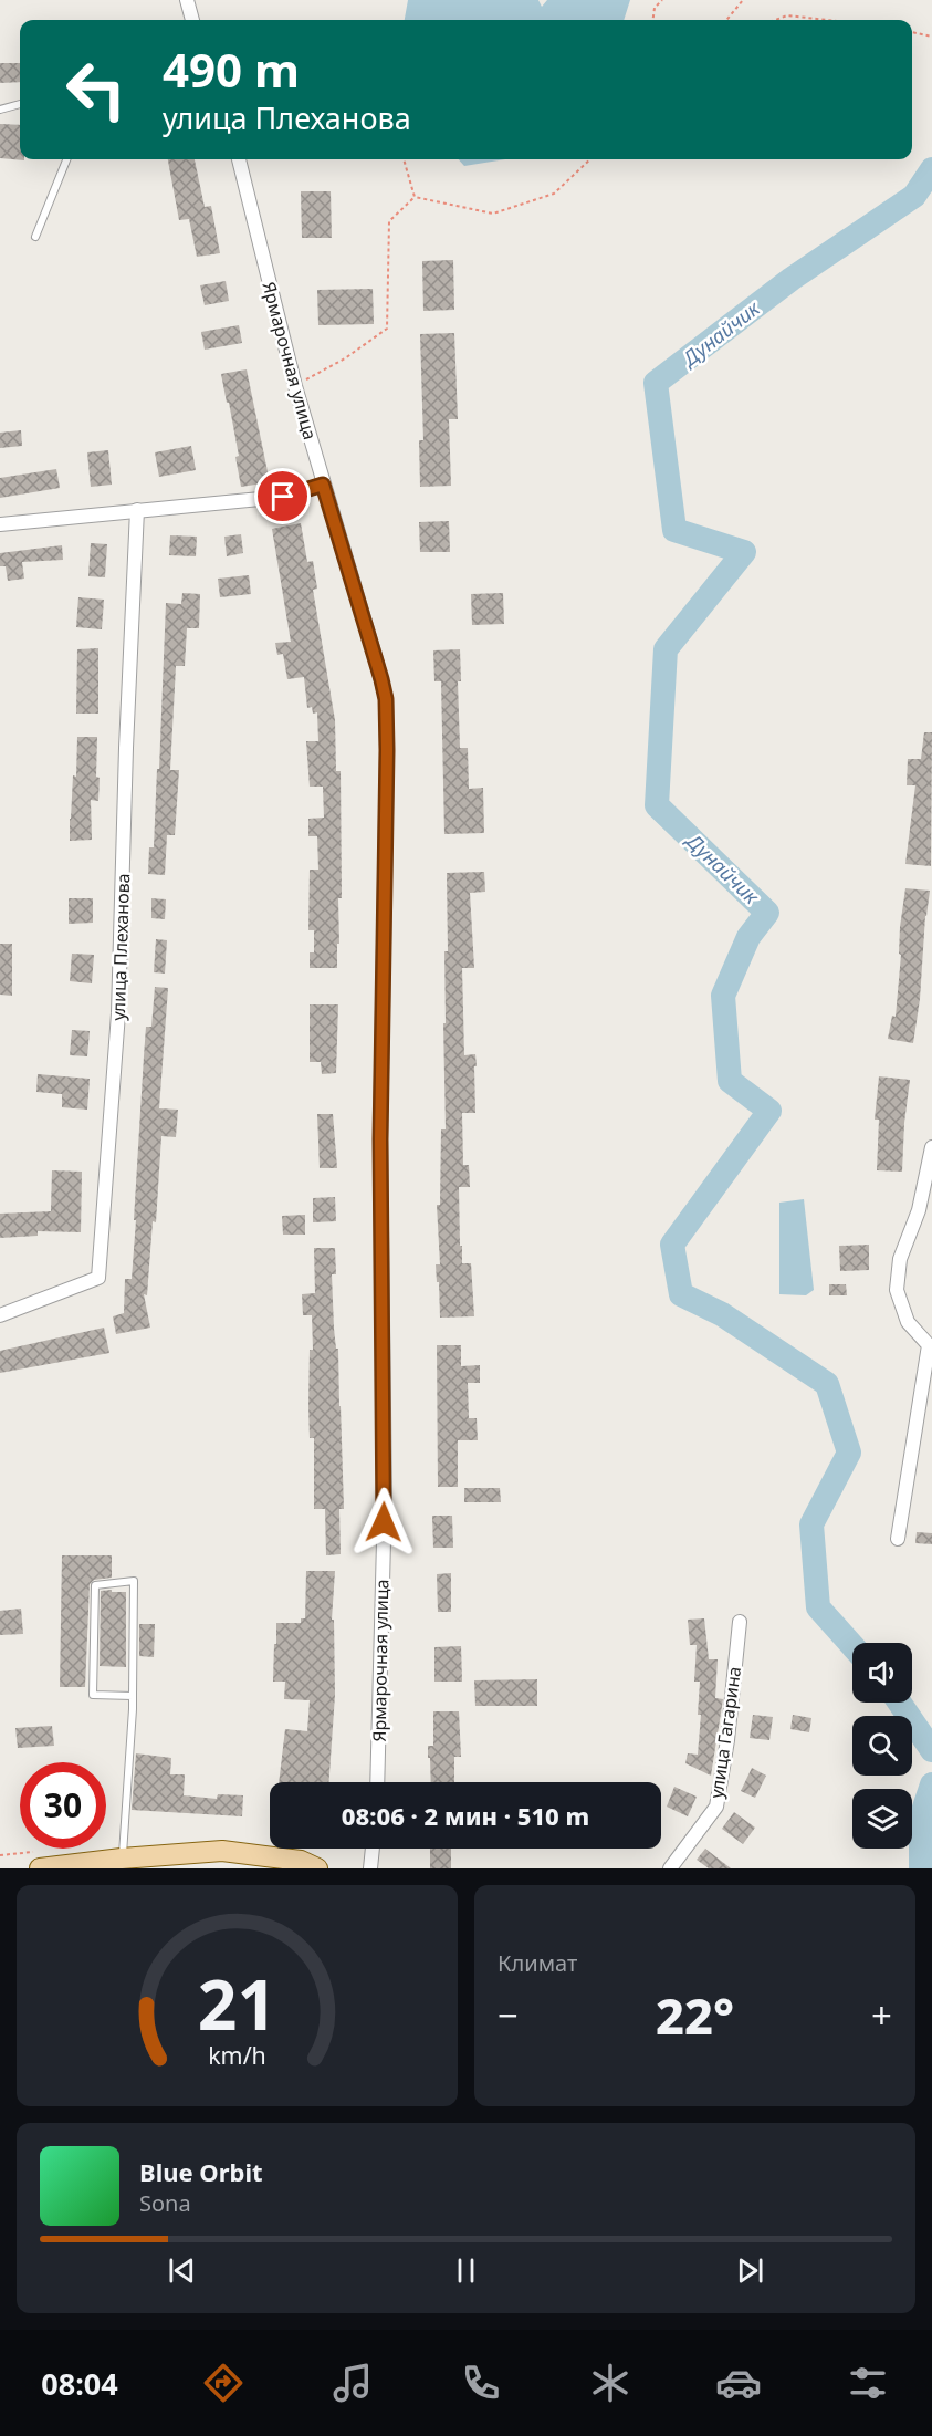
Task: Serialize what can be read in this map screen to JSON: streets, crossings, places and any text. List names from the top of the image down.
{
  "streets": {
    "street": ["Ярмарочная улица", "улица Плеханова", "улица Гагарина"]
  },
  "water": ["Дунайчик"],
  "page": {
    "turn": ["490 m", "улица Плеханова"],
    "limit": "30",
    "trip": "08:06 · 2 мин · 510 m",
    "tile": "Климат",
    "heat": ["−", "22°", "+"],
    "song": ["Blue Orbit", "Sona"],
    "tabs": "08:04",
    "gauge": ["21", "km/h"]
  }
}
